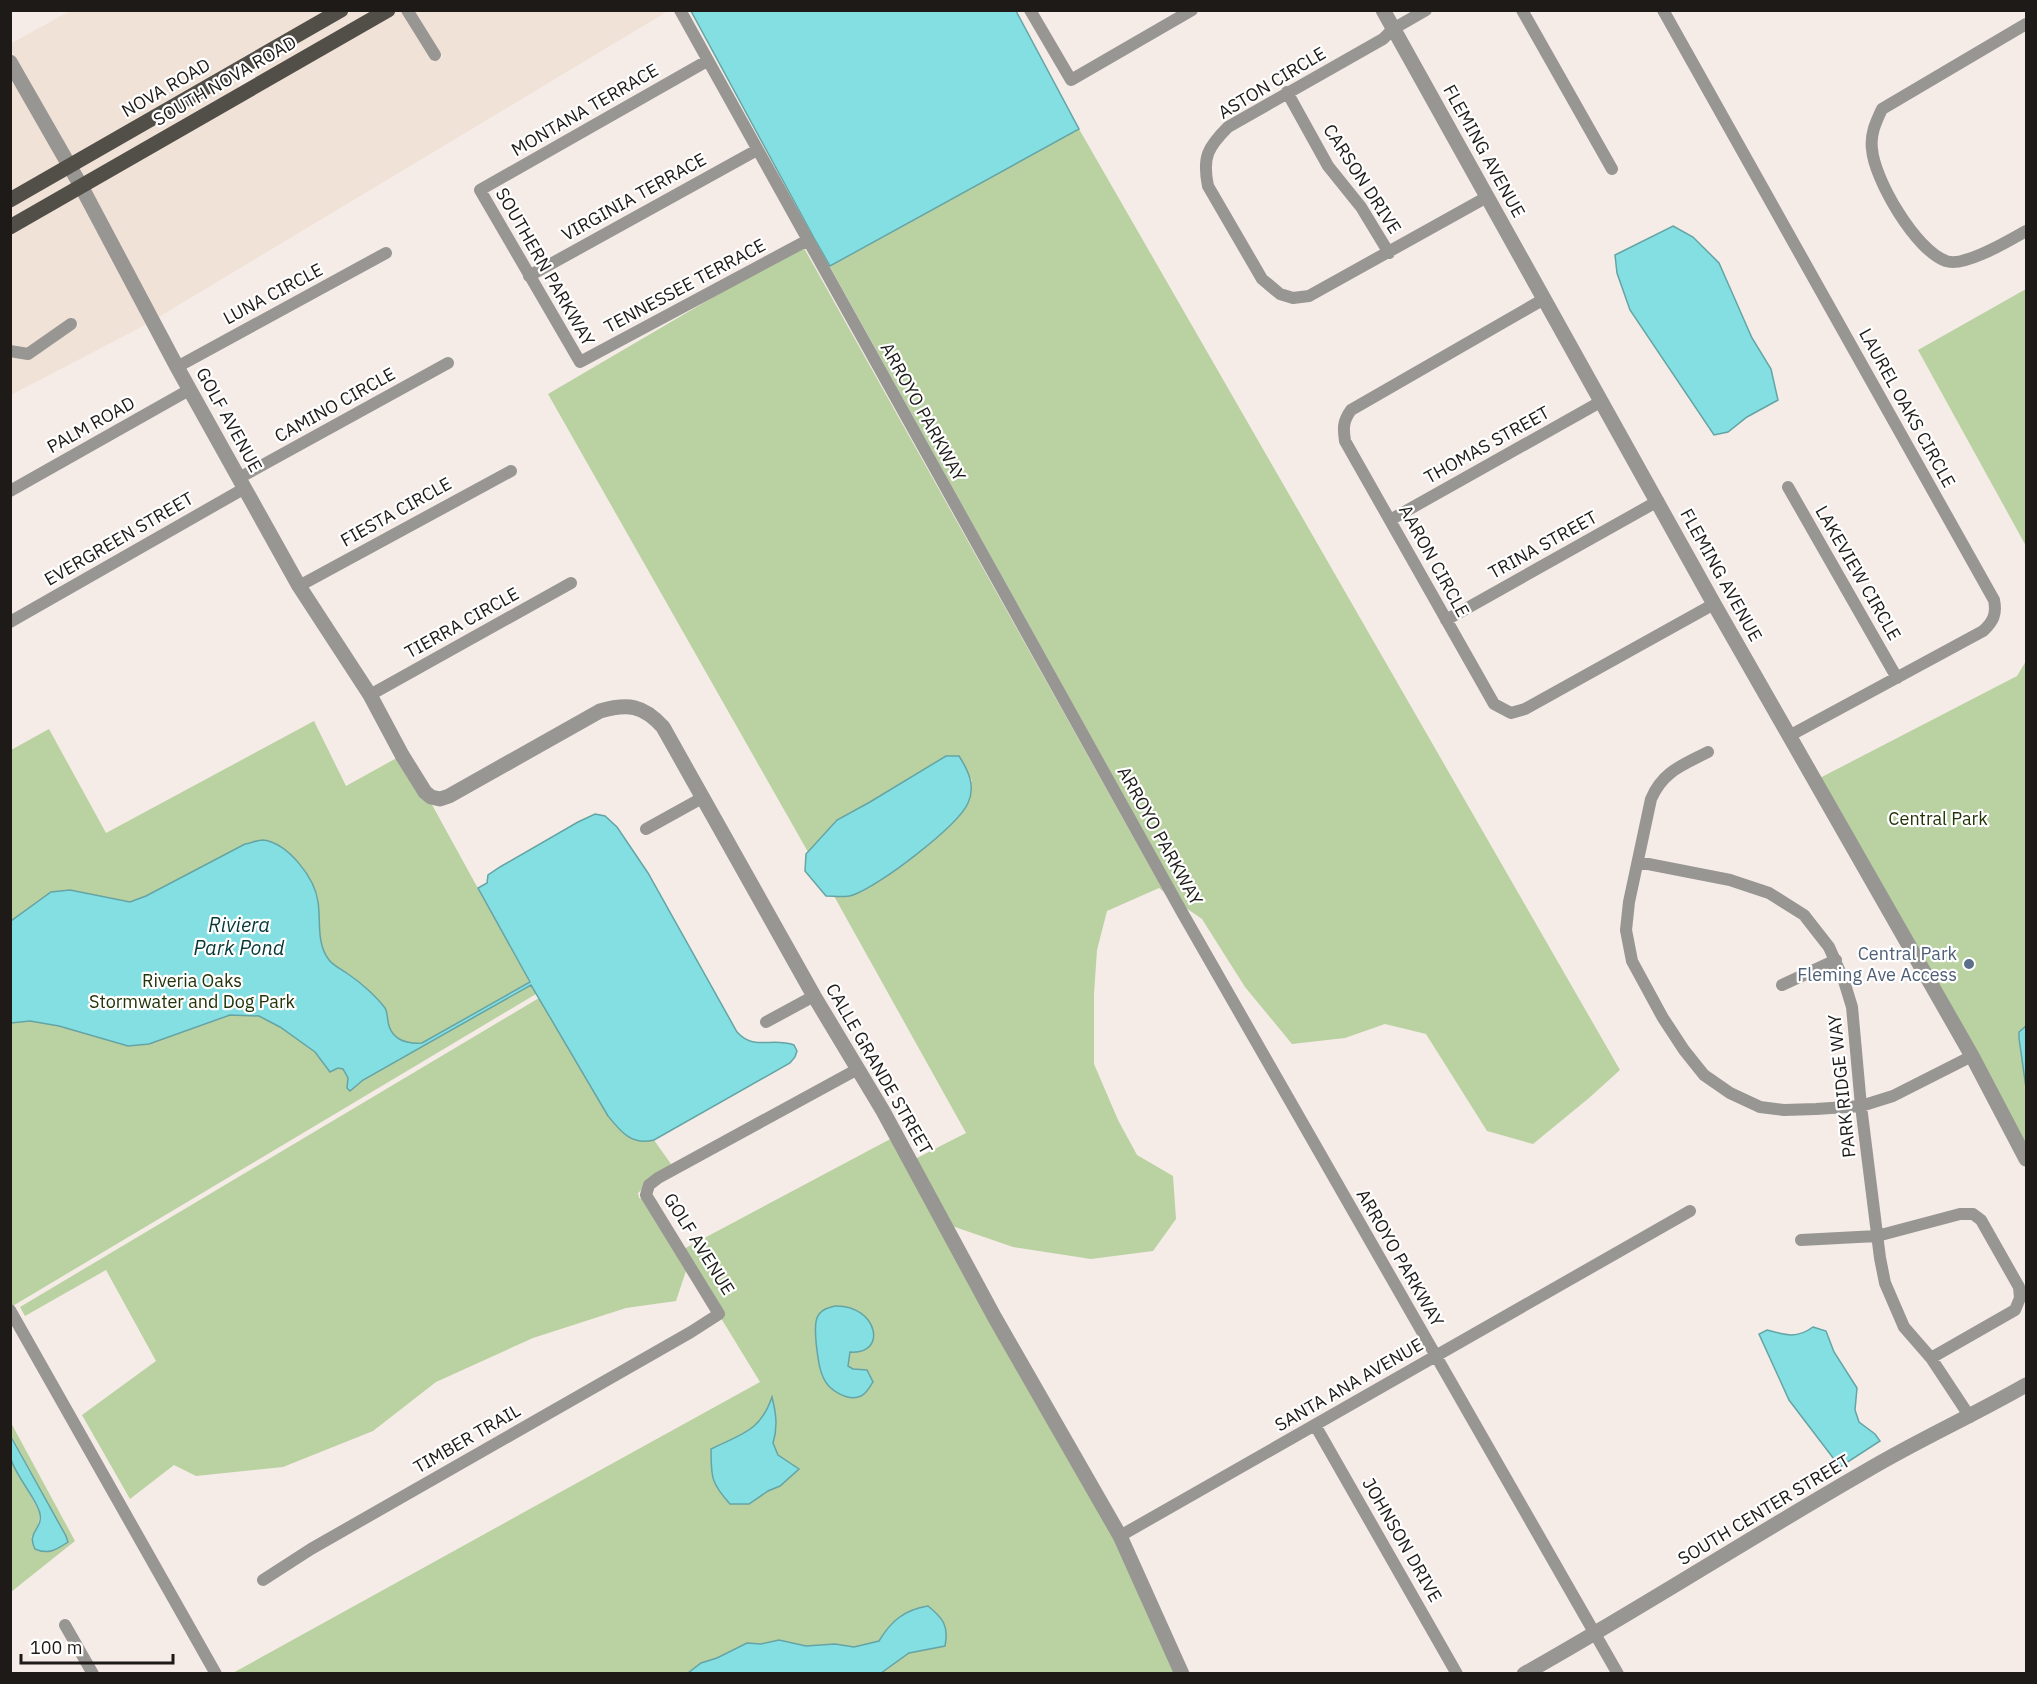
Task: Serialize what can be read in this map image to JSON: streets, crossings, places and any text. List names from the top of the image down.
{
  "streets": {
    "main road": ["SOUTH NOVA ROAD", "NOVA ROAD"],
    "street": [
      "ASTON CIRCLE",
      "MONTANA TERRACE",
      "FLEMING AVENUE",
      "CARSON DRIVE",
      "VIRGINIA TERRACE",
      "SOUTHERN PARKWAY",
      "TENNESSEE TERRACE",
      "LUNA CIRCLE",
      "CAMINO CIRCLE",
      "LAUREL OAKS CIRCLE",
      "ARROYO PARKWAY",
      "GOLF AVENUE",
      "PALM ROAD",
      "THOMAS STREET",
      "FIESTA CIRCLE",
      "EVERGREEN STREET",
      "TRINA STREET",
      "AARON CIRCLE",
      "LAKEVIEW CIRCLE",
      "TIERRA CIRCLE",
      "CALLE GRANDE STREET",
      "PARK RIDGE WAY",
      "SANTA ANA AVENUE",
      "TIMBER TRAIL",
      "SOUTH CENTER STREET",
      "JOHNSON DRIVE"
    ]
  },
  "crossings": [
    ["SOUTH NOVA ROAD", "GOLF AVENUE"],
    ["ASTON CIRCLE", "FLEMING AVENUE"],
    ["ASTON CIRCLE", "CARSON DRIVE"],
    ["NOVA ROAD", "GOLF AVENUE"],
    ["MONTANA TERRACE", "SOUTHERN PARKWAY"],
    ["MONTANA TERRACE", "ARROYO PARKWAY"],
    ["FLEMING AVENUE", "LAUREL OAKS CIRCLE"],
    ["FLEMING AVENUE", "THOMAS STREET"],
    ["FLEMING AVENUE", "TRINA STREET"],
    ["FLEMING AVENUE", "AARON CIRCLE"],
    ["VIRGINIA TERRACE", "SOUTHERN PARKWAY"],
    ["VIRGINIA TERRACE", "ARROYO PARKWAY"],
    ["SOUTHERN PARKWAY", "TENNESSEE TERRACE"],
    ["TENNESSEE TERRACE", "ARROYO PARKWAY"],
    ["LUNA CIRCLE", "GOLF AVENUE"],
    ["CAMINO CIRCLE", "GOLF AVENUE"],
    ["CAMINO CIRCLE", "EVERGREEN STREET"],
    ["LAUREL OAKS CIRCLE", "LAKEVIEW CIRCLE"],
    ["ARROYO PARKWAY", "SANTA ANA AVENUE"],
    ["ARROYO PARKWAY", "SOUTH CENTER STREET"],
    ["GOLF AVENUE", "PALM ROAD"],
    ["GOLF AVENUE", "FIESTA CIRCLE"],
    ["GOLF AVENUE", "EVERGREEN STREET"],
    ["GOLF AVENUE", "TIERRA CIRCLE"],
    ["GOLF AVENUE", "CALLE GRANDE STREET"],
    ["GOLF AVENUE", "TIMBER TRAIL"],
    ["THOMAS STREET", "AARON CIRCLE"],
    ["TRINA STREET", "AARON CIRCLE"],
    ["CALLE GRANDE STREET", "SANTA ANA AVENUE"],
    ["PARK RIDGE WAY", "SOUTH CENTER STREET"],
    ["SANTA ANA AVENUE", "JOHNSON DRIVE"]
  ],
  "water": ["Riviera Park Pond"],
  "parks": ["Central Park", "Riveria Oaks Stormwater and Dog Park"],
  "places": ["Central Park Fleming Ave Access"],
  "scale_bar": "100 m"
}
